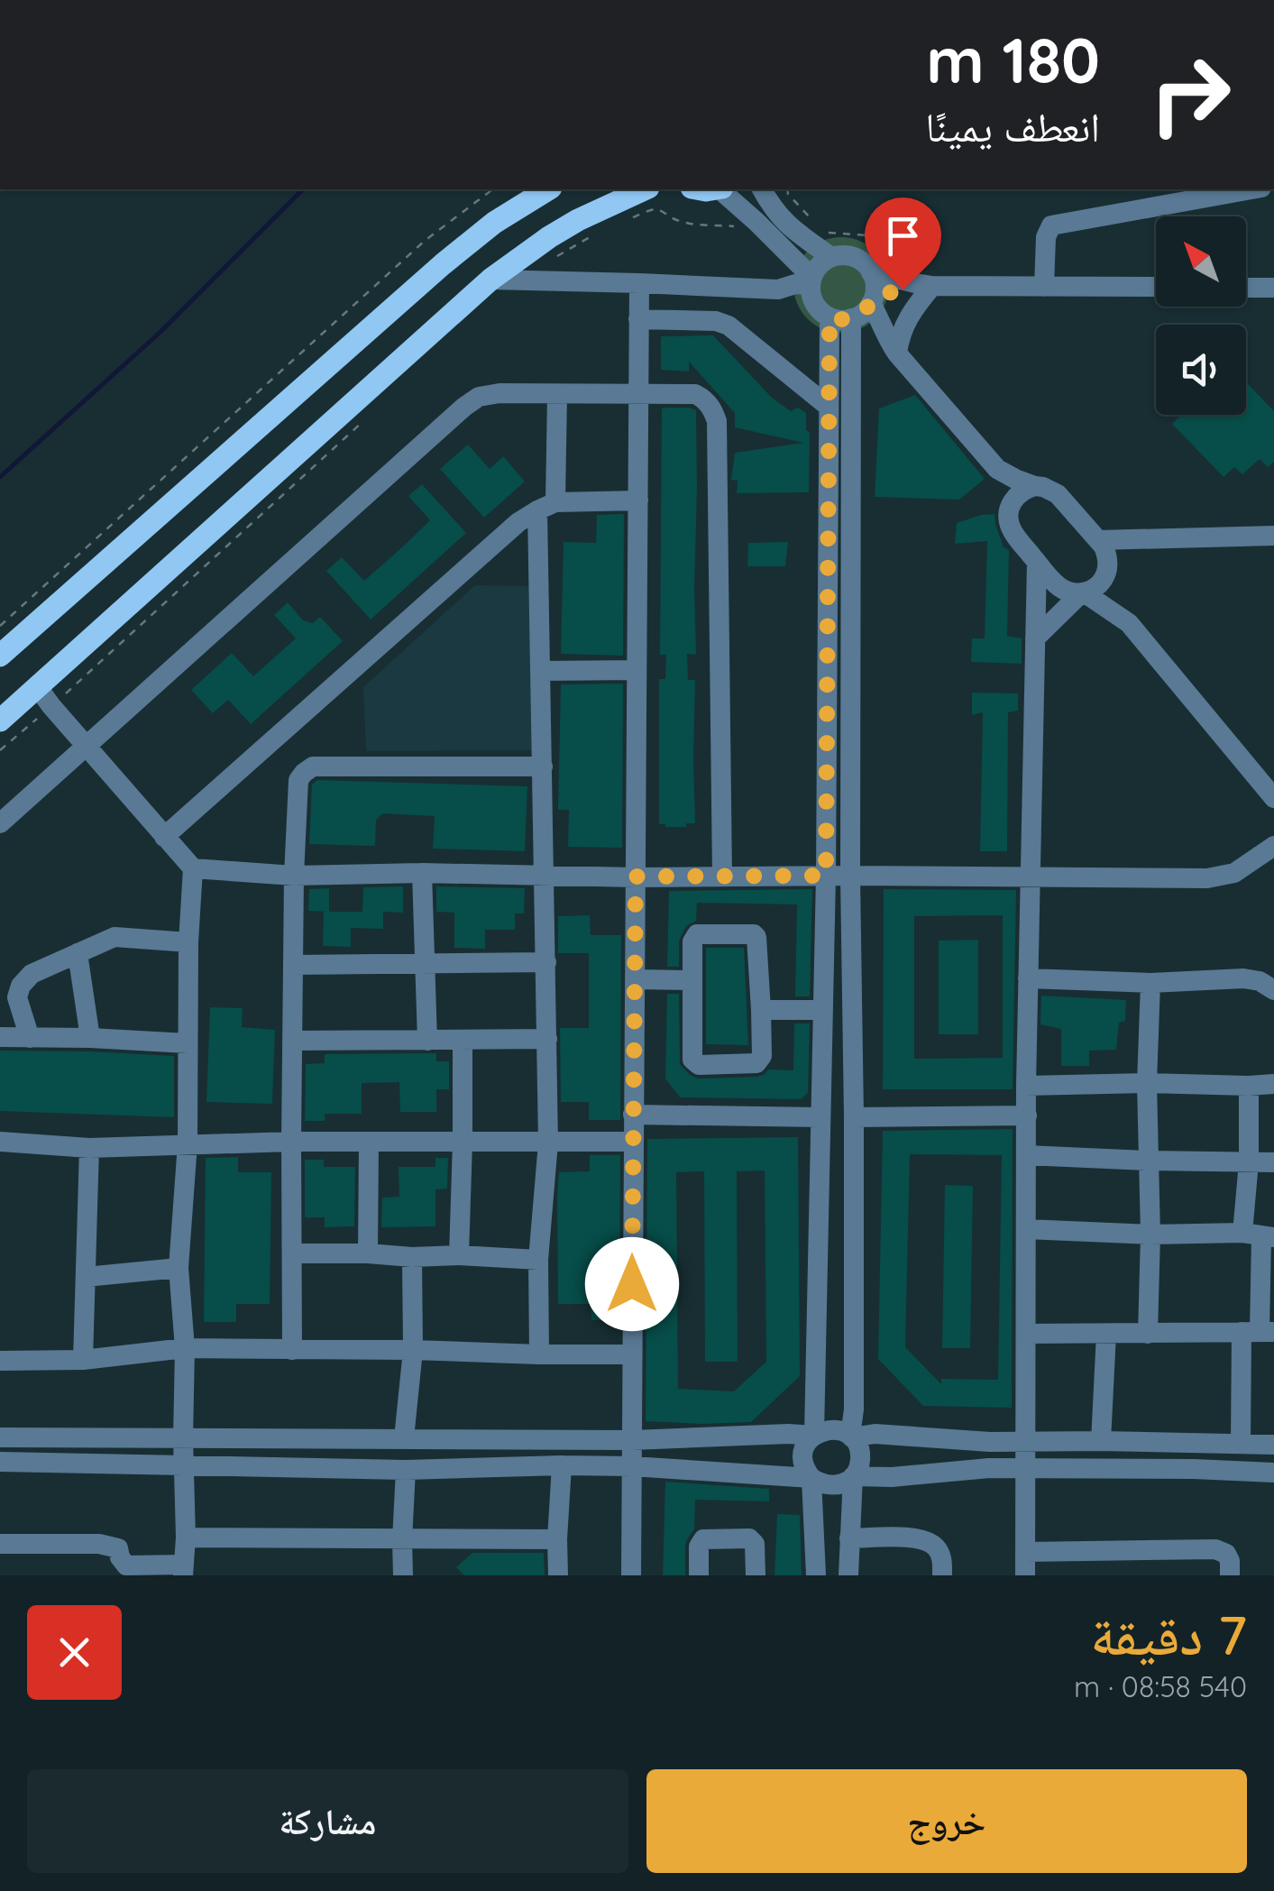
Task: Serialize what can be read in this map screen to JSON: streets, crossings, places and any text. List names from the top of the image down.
{
  "north": "top left",
  "page": {
    "turn": ["180 m", "انعطف يمينًا"],
    "heading": ["7 دقيقة", "540 m · 08:58"],
    "buttons": ["خروج", "مشاركة"]
  }
}
